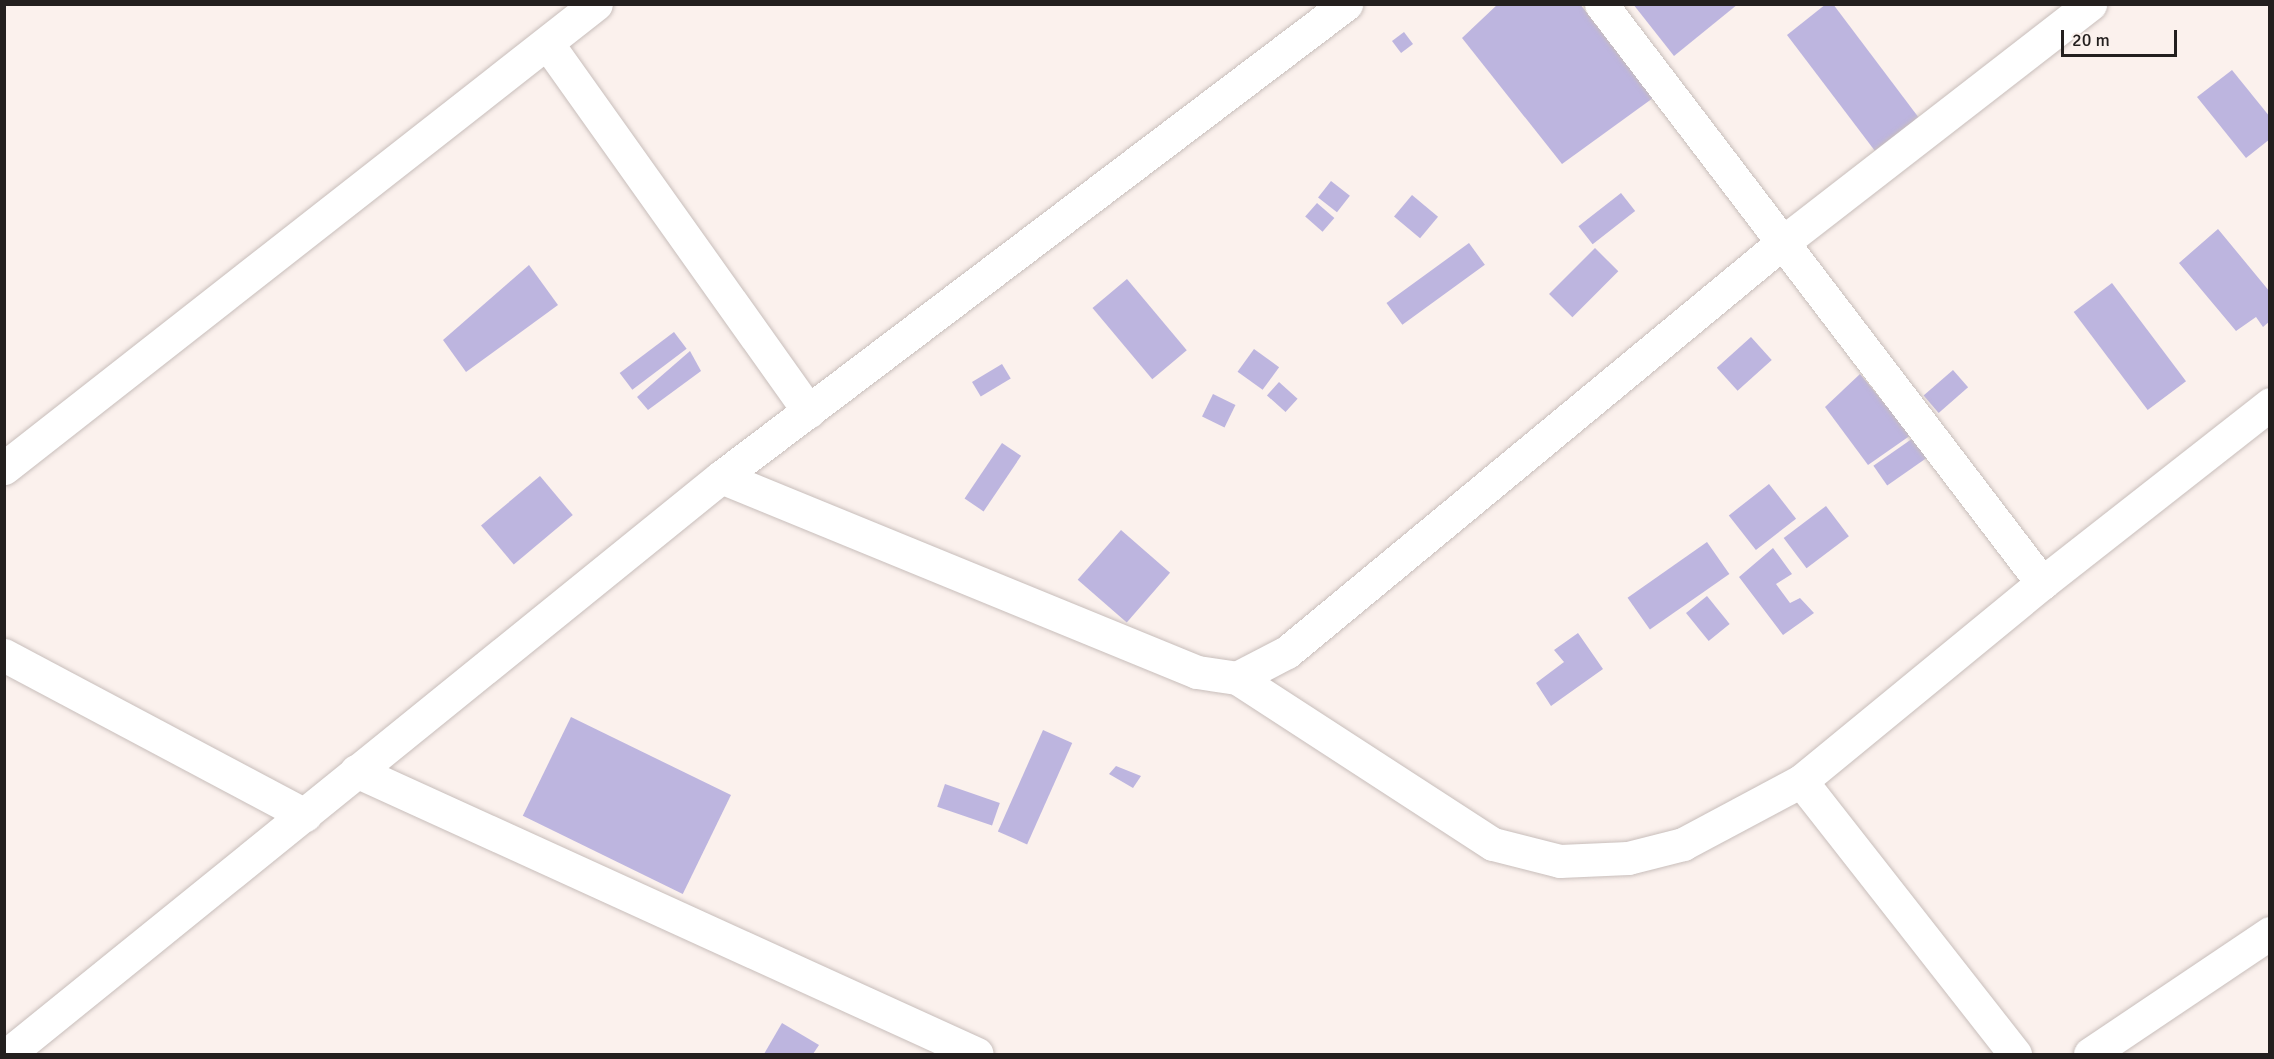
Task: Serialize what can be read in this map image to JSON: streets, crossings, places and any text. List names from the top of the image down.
{
  "scale_bar": "20 m"
}
